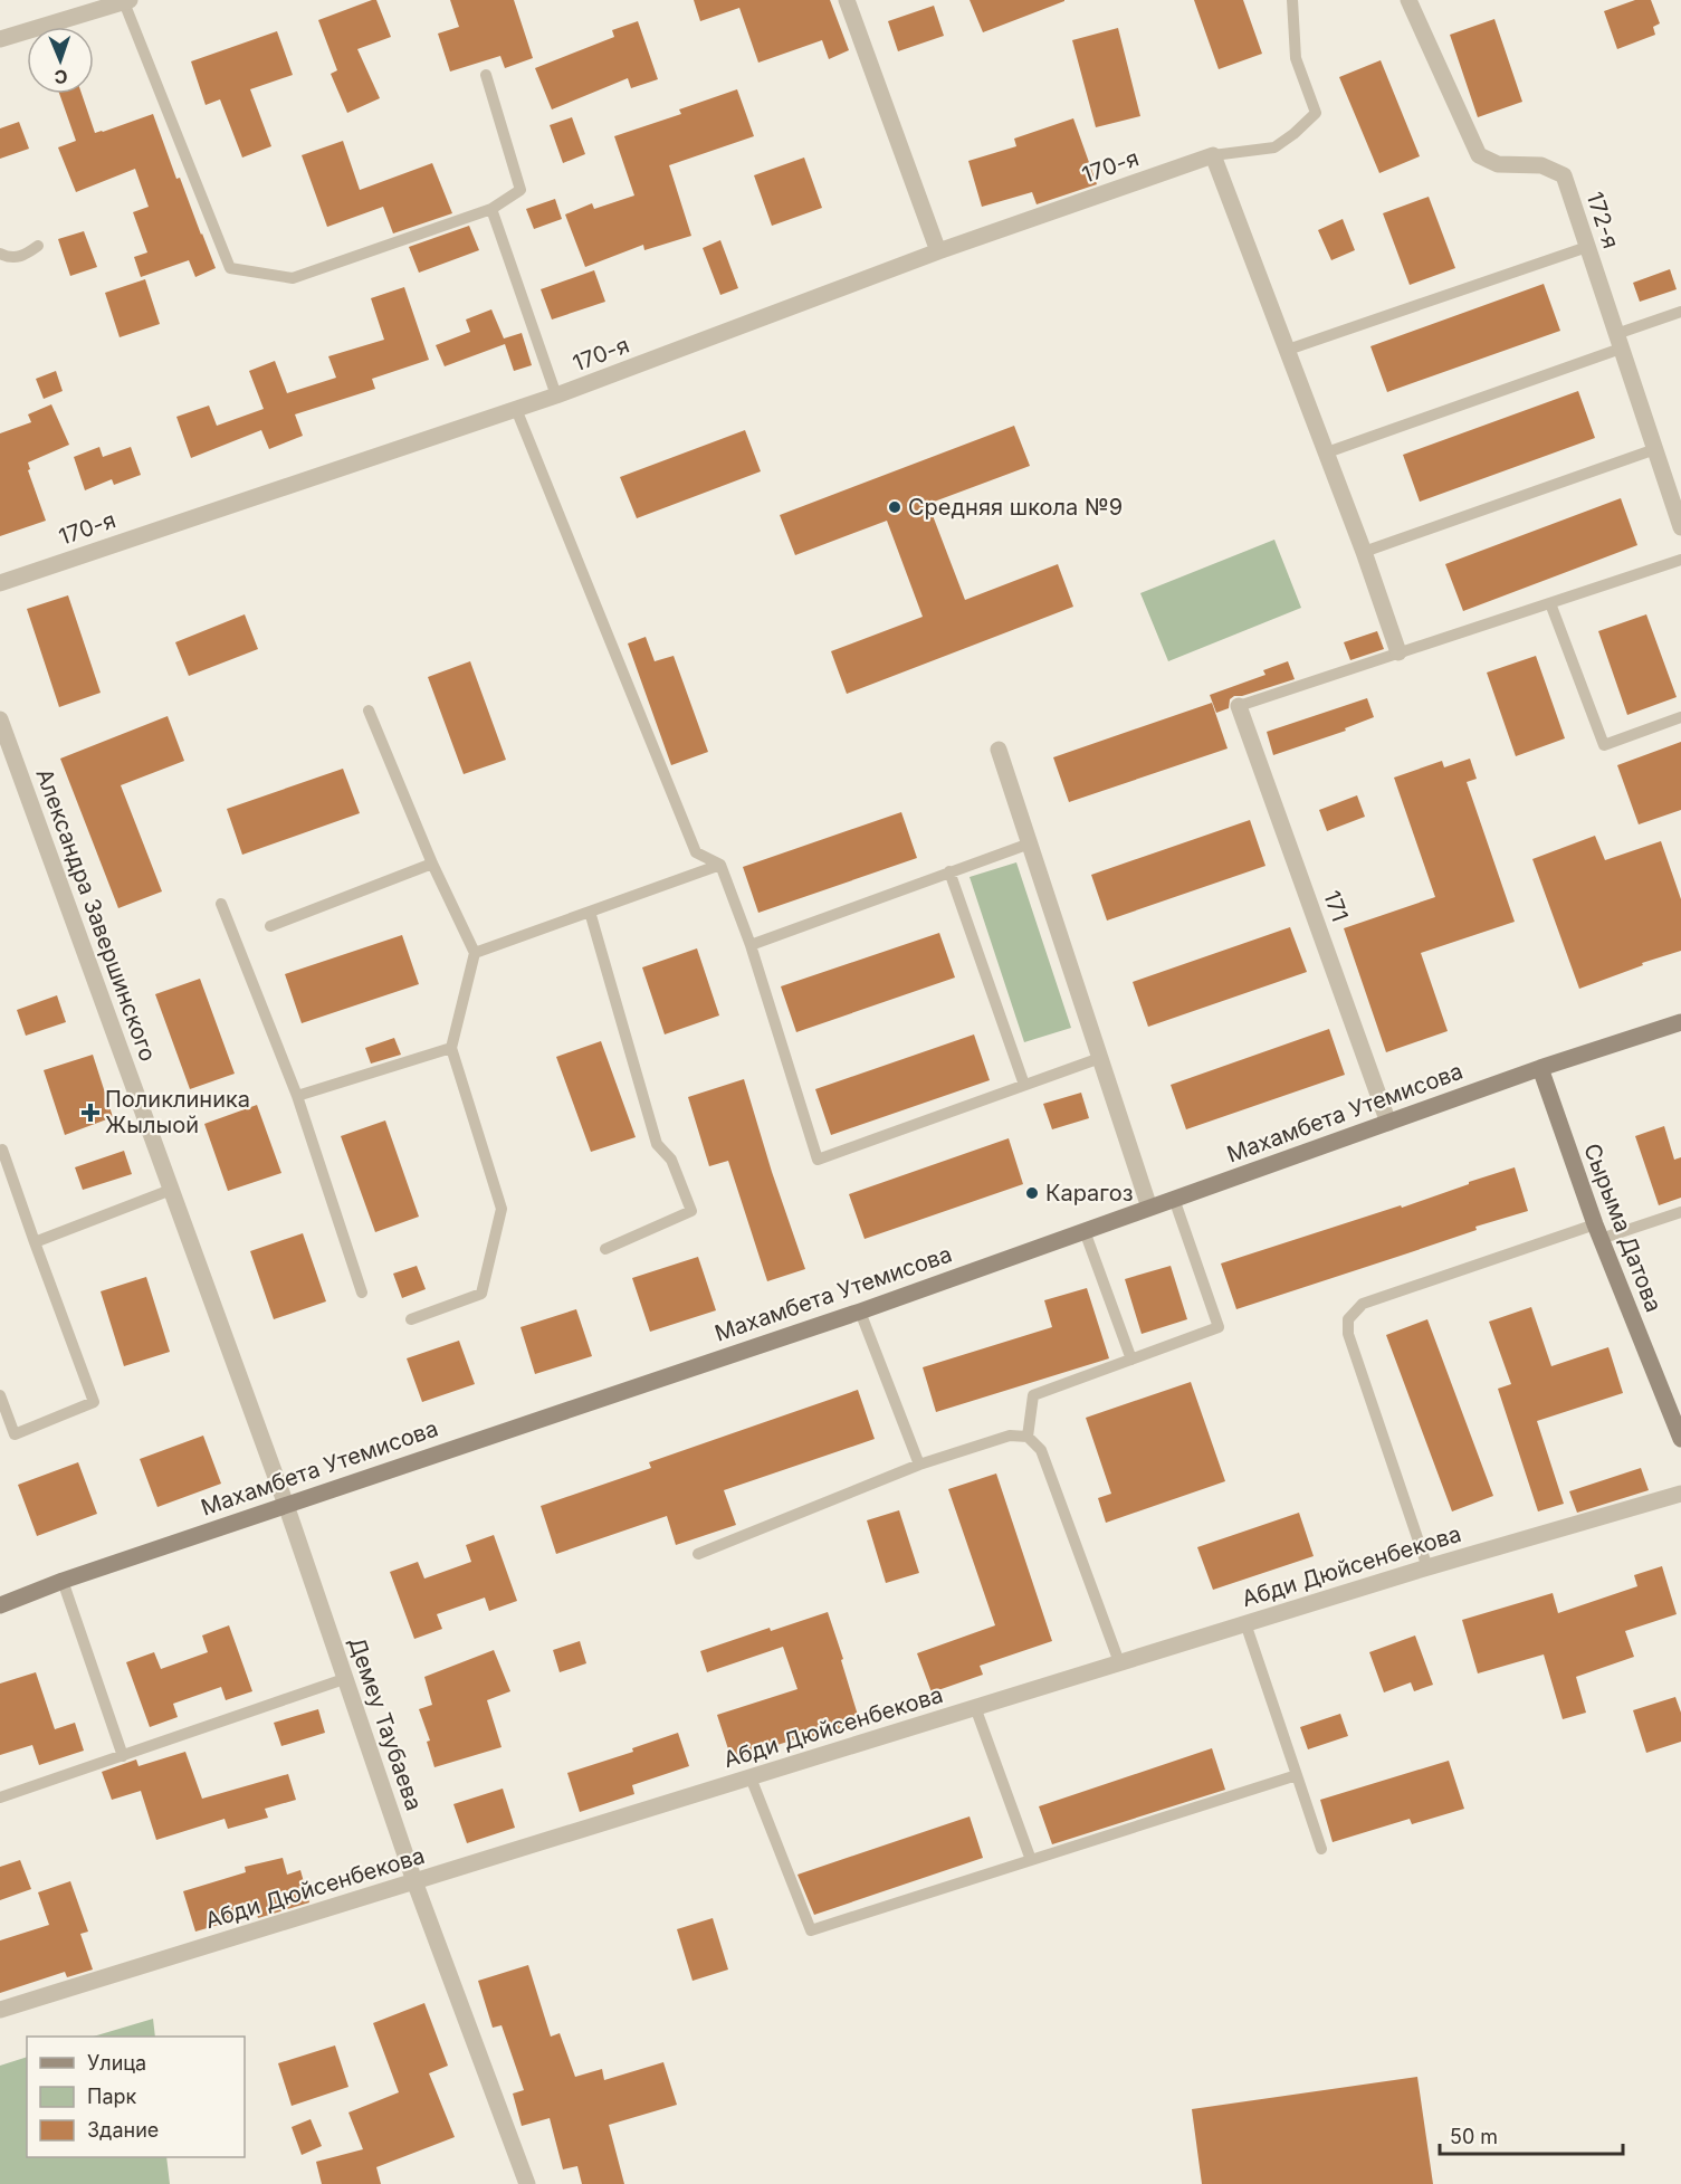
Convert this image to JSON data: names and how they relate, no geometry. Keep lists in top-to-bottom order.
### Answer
{
  "streets": {
    "street": [
      "170-я",
      "172-я",
      "171",
      "Александра Завершинского",
      "Махамбета Утемисова",
      "Сырыма Датова",
      "Абди Дюйсенбекова",
      "Демеу Таубаева"
    ]
  },
  "crossings": [
    ["171", "Махамбета Утемисова"],
    ["Александра Завершинского", "Махамбета Утемисова"],
    ["Александра Завершинского", "Демеу Таубаева"],
    ["Махамбета Утемисова", "Сырыма Датова"],
    ["Махамбета Утемисова", "Демеу Таубаева"],
    ["Абди Дюйсенбекова", "Демеу Таубаева"]
  ],
  "places": {
    "other": ["Средняя школа №9", "Карагоз"],
    "health": ["Поликлиника Жылыой"]
  },
  "legend": ["Улица", "Парк", "Здание"],
  "scale_bar": "50 m",
  "north": "bottom"
}
